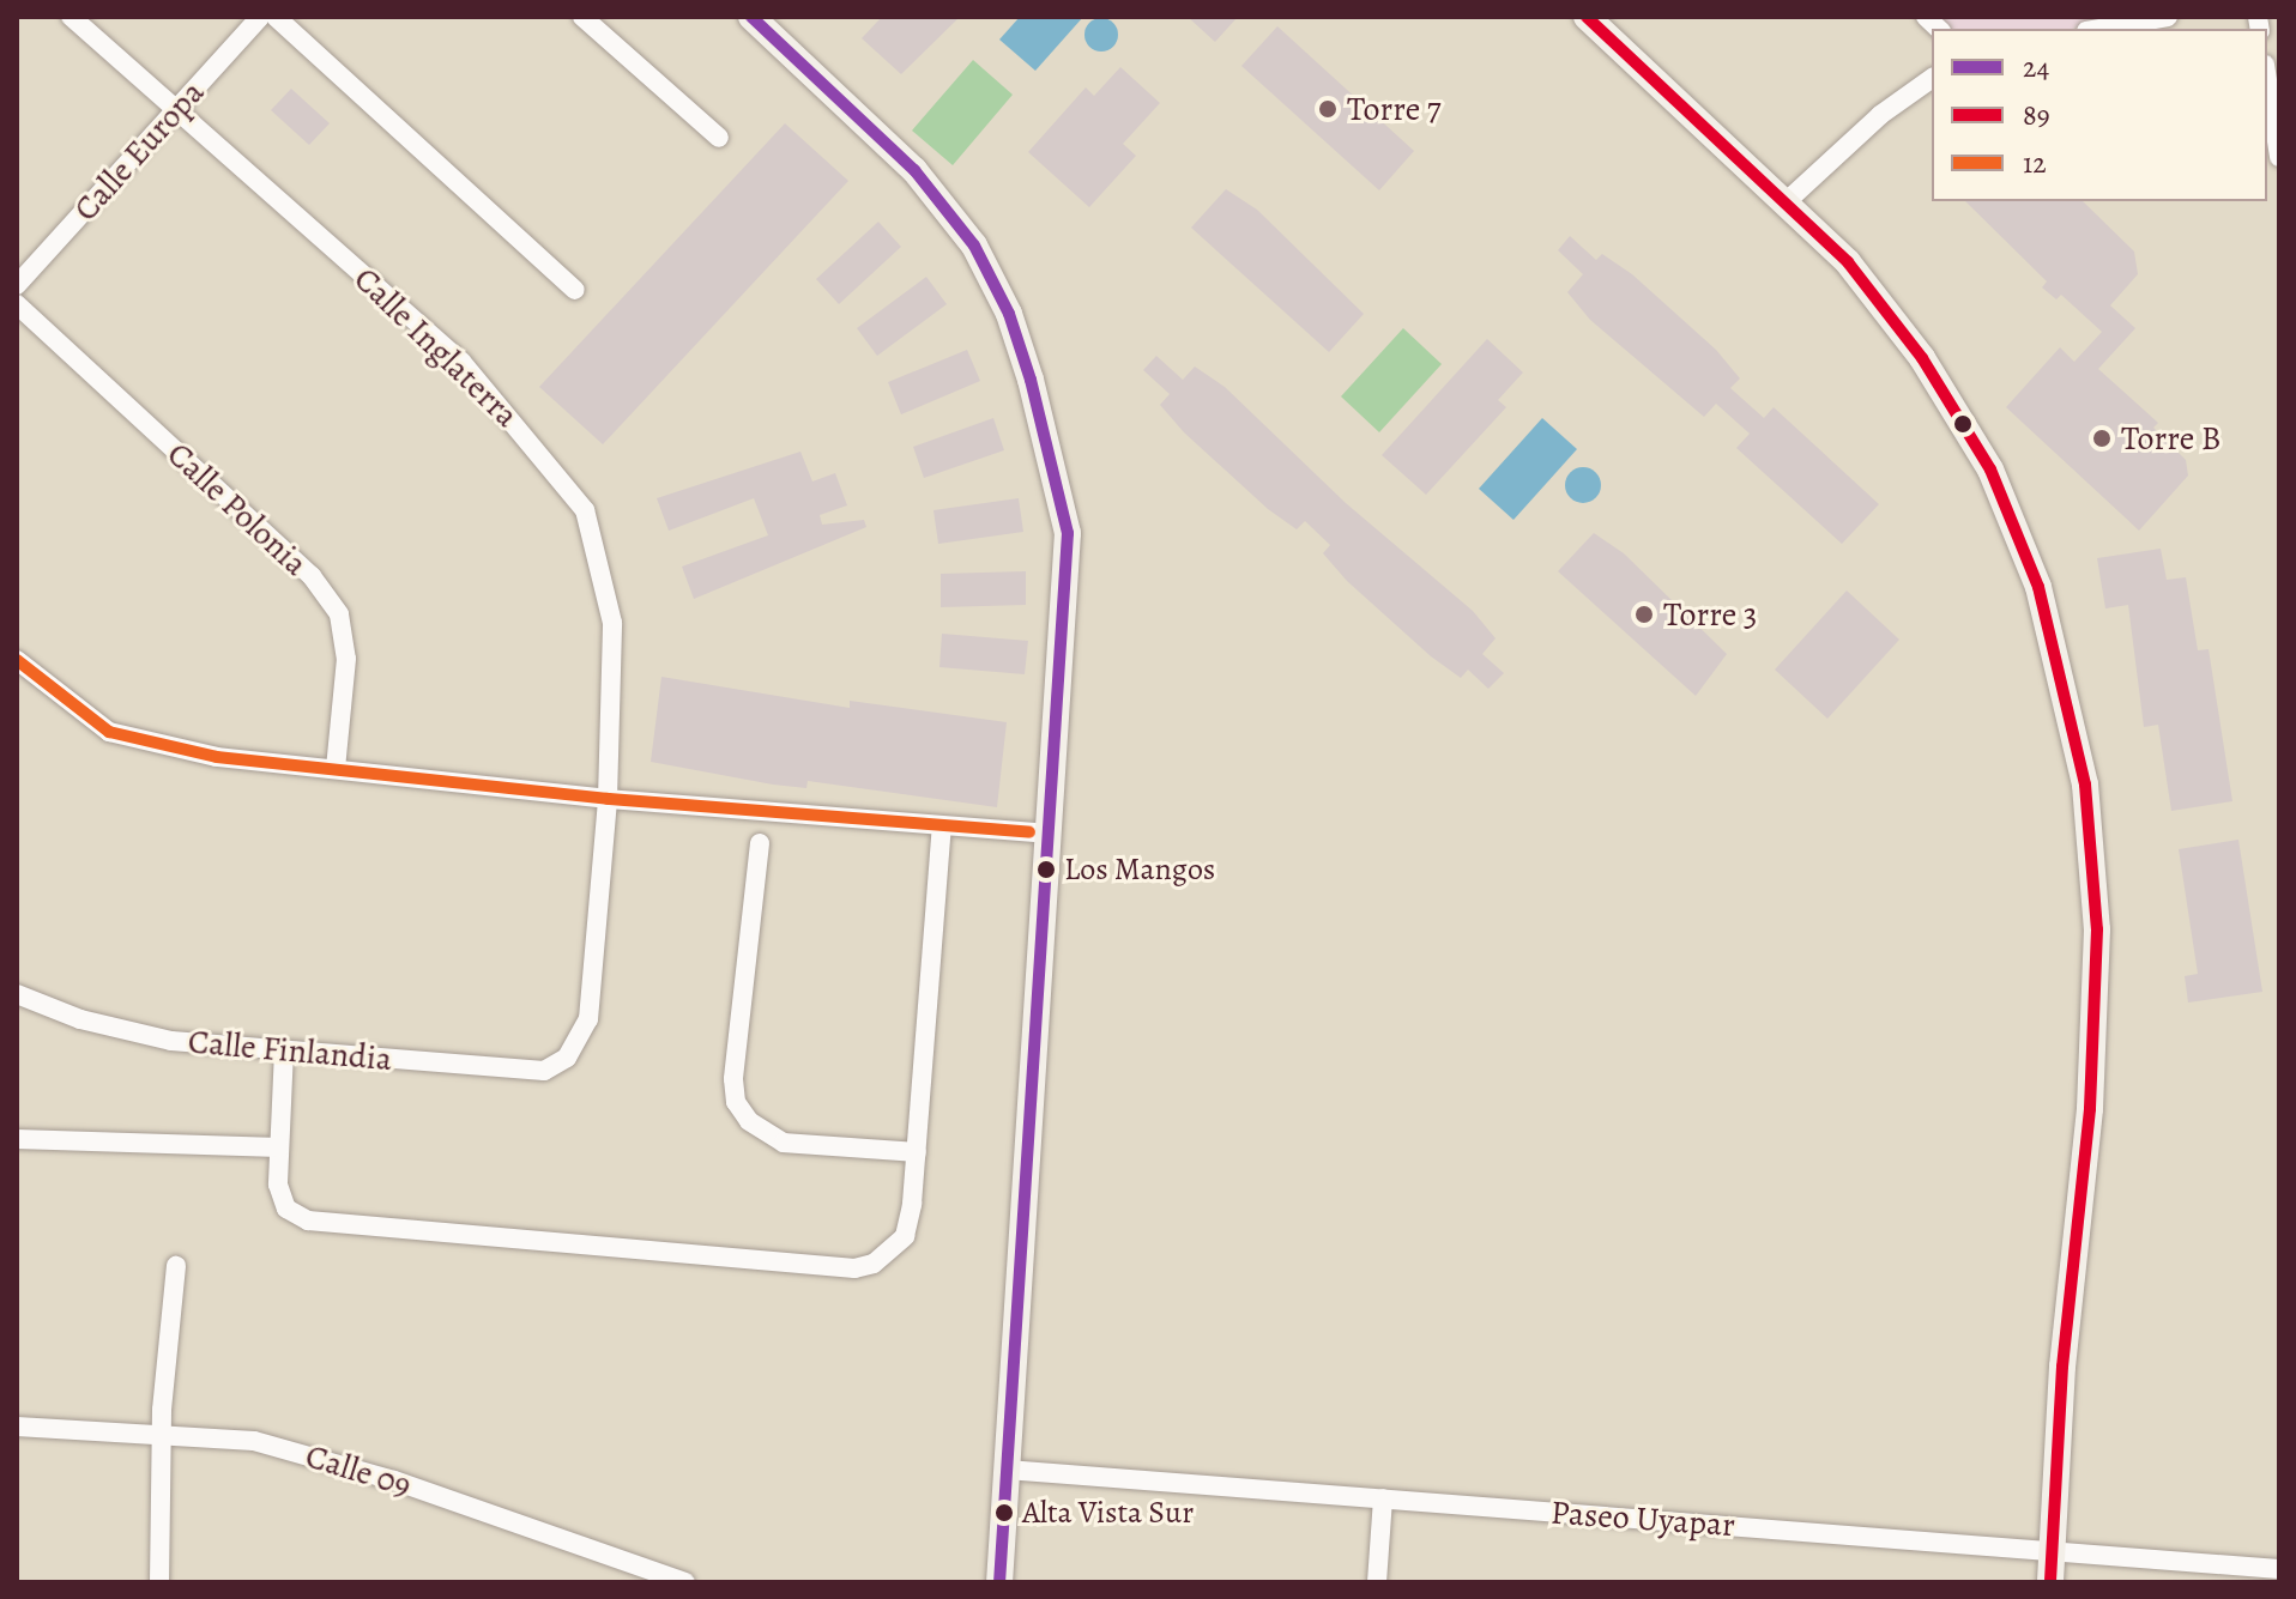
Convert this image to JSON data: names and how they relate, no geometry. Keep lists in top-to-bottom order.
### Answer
{
  "streets": {
    "street": [
      "Calle Europa",
      "Calle Inglaterra",
      "Calle Polonia",
      "Calle Finlandia",
      "Calle 09",
      "Paseo Uyapar"
    ]
  },
  "crossings": [
    ["Calle Europa", "Calle Inglaterra"],
    ["Calle Inglaterra", "Calle Finlandia"]
  ],
  "places": [
    "Torre 7",
    "Torre B",
    "Torre 3",
    "Los Mangos",
    "Alta Vista Sur"
  ],
  "lines": ["transit line 24", "transit line 89", "transit line 12"],
  "legend": ["24", "89", "12"]
}
